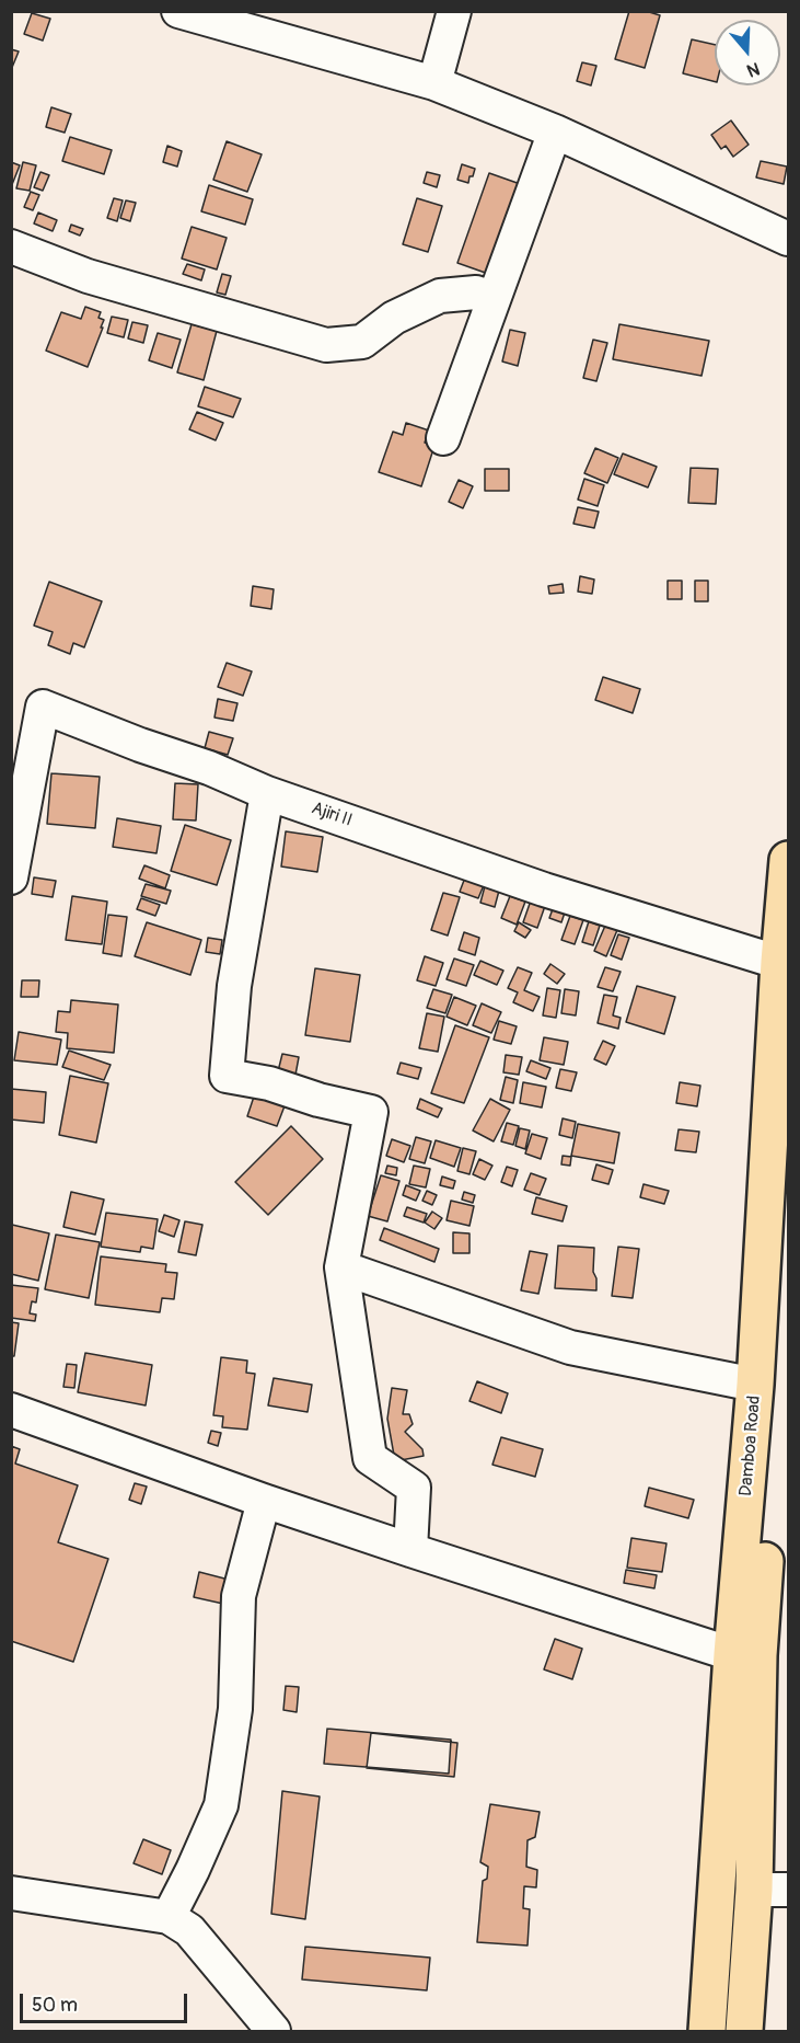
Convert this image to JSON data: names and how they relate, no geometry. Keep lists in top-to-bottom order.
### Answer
{
  "streets": {
    "main road": ["Damboa Road"],
    "street": ["Ajiri II"]
  },
  "crossings": [
    ["Ajiri II", "Damboa Road"]
  ],
  "scale_bar": "50 m",
  "north": "bottom"
}
